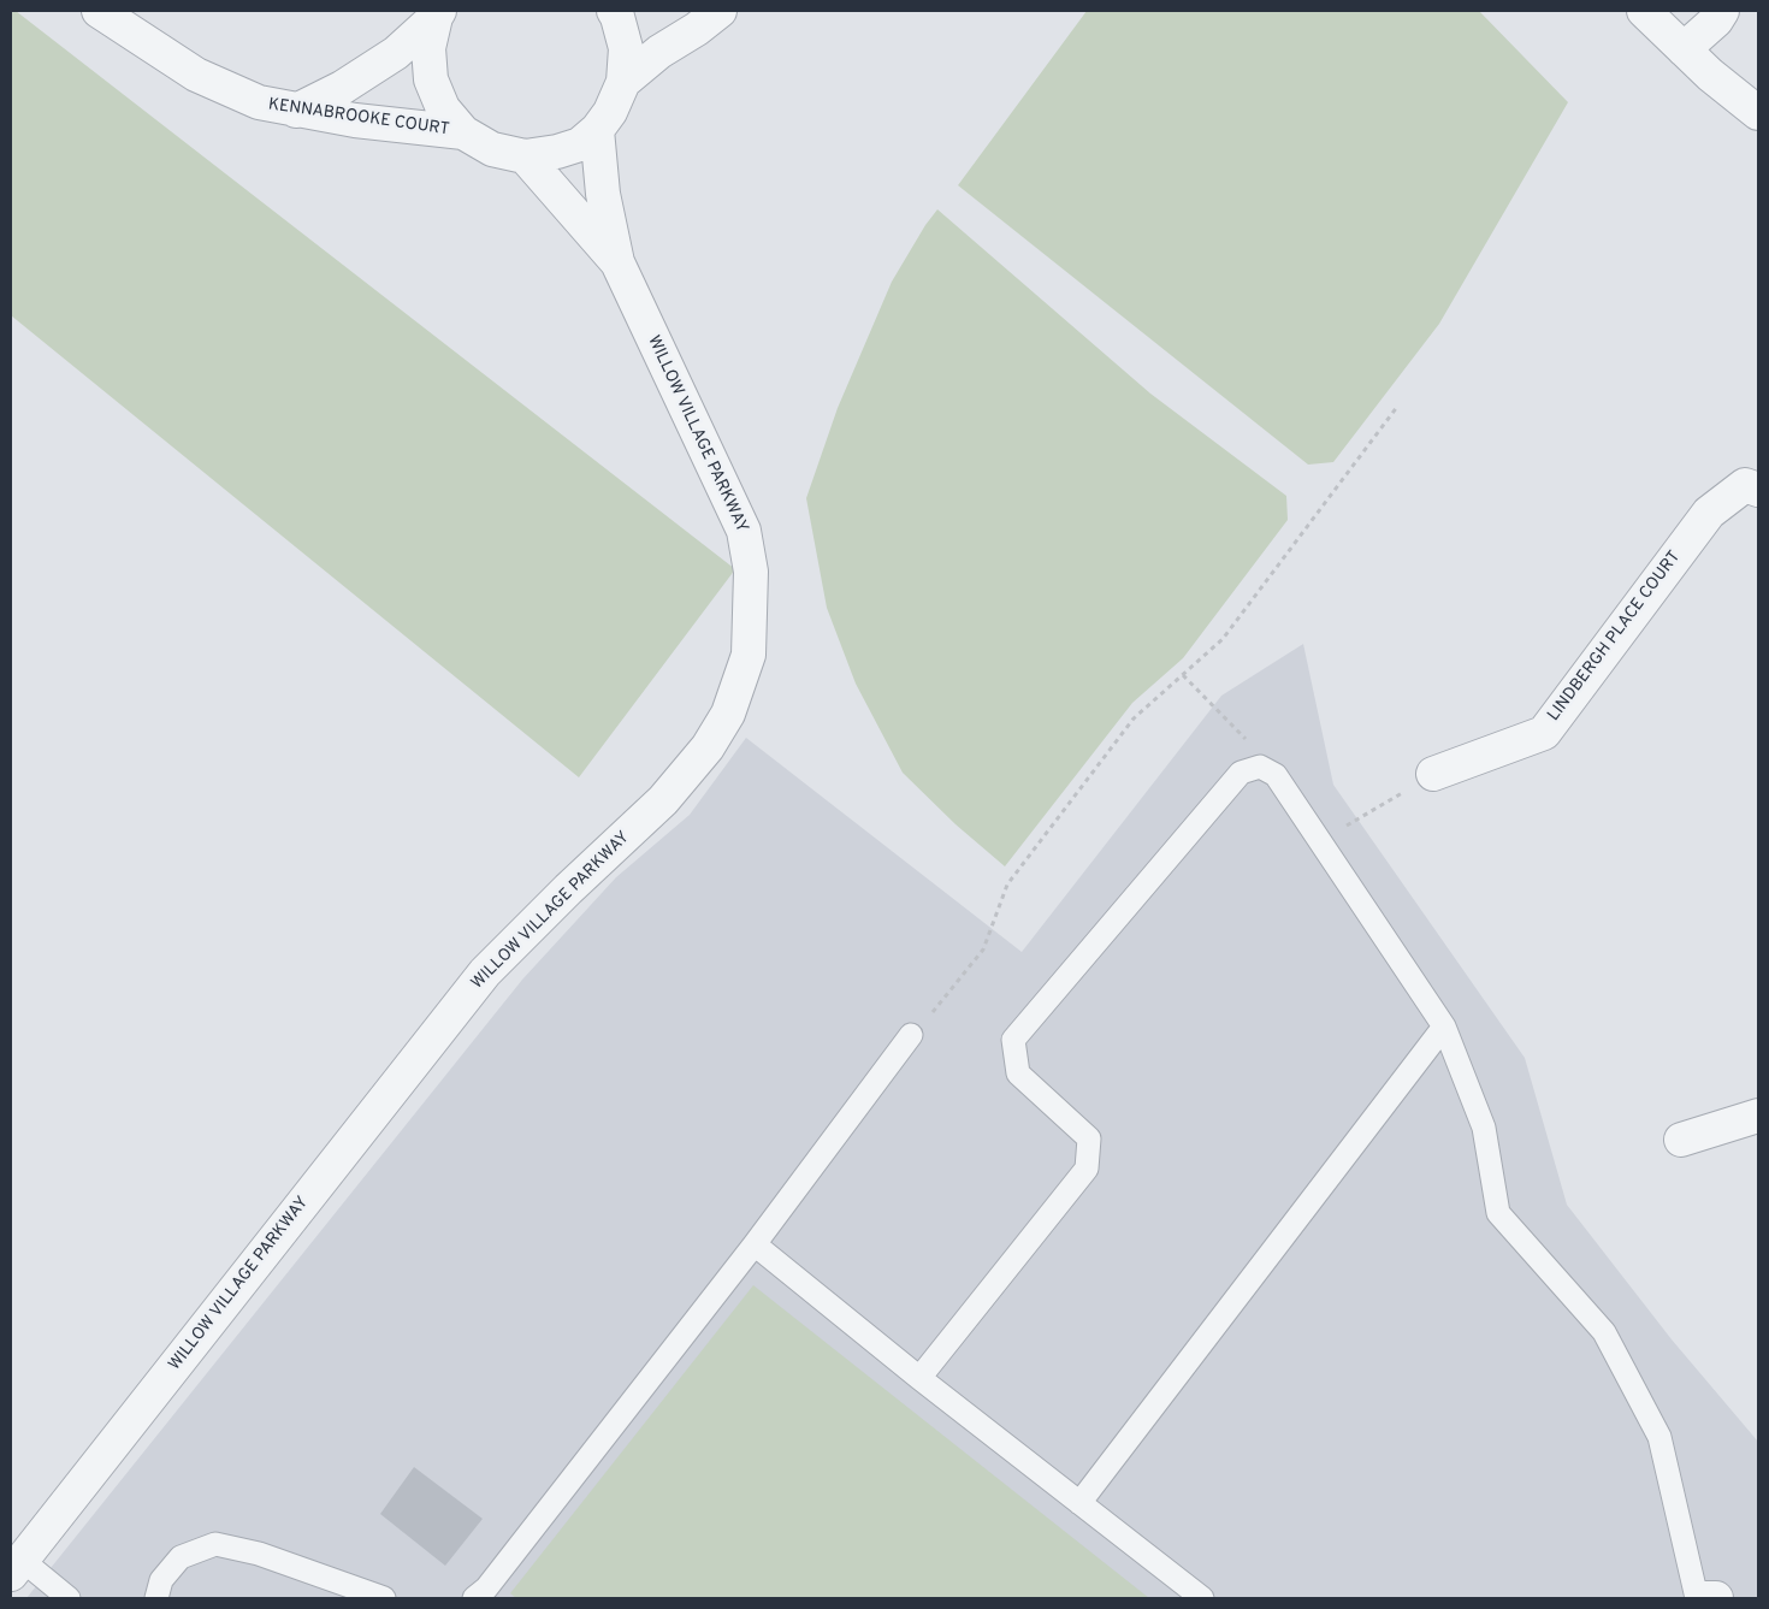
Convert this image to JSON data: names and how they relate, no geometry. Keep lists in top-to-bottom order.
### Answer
{
  "streets": {
    "street": ["KENNABROOKE COURT", "WILLOW VILLAGE PARKWAY", "LINDBERGH PLACE COURT"]
  }
}
